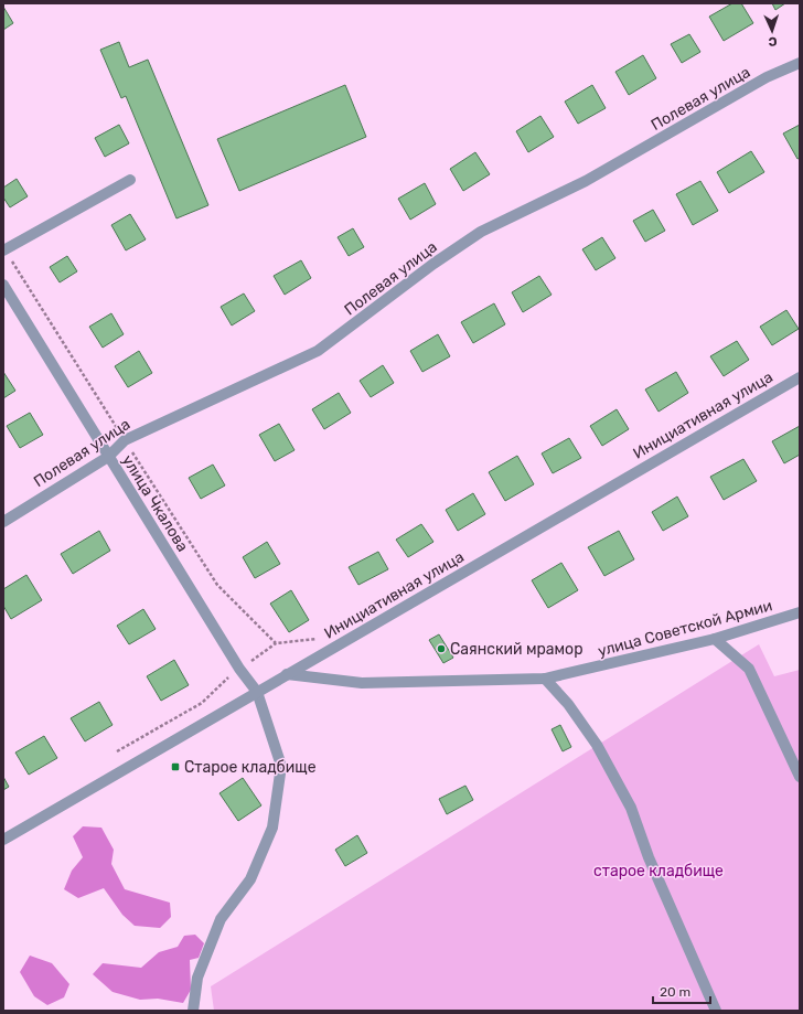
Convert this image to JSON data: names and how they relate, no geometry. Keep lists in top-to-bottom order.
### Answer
{
  "streets": {
    "street": [
      "Полевая улица",
      "Инициативная улица",
      "улица Чкалова",
      "улица Советской Армии"
    ]
  },
  "crossings": [
    ["Полевая улица", "улица Чкалова"],
    ["Инициативная улица", "улица Чкалова"],
    ["Инициативная улица", "улица Советской Армии"]
  ],
  "parks": ["старое кладбище"],
  "places": {
    "other": ["Саянский мрамор"],
    "transit": ["Старое кладбище"]
  },
  "scale_bar": "20 m",
  "north": "bottom"
}
